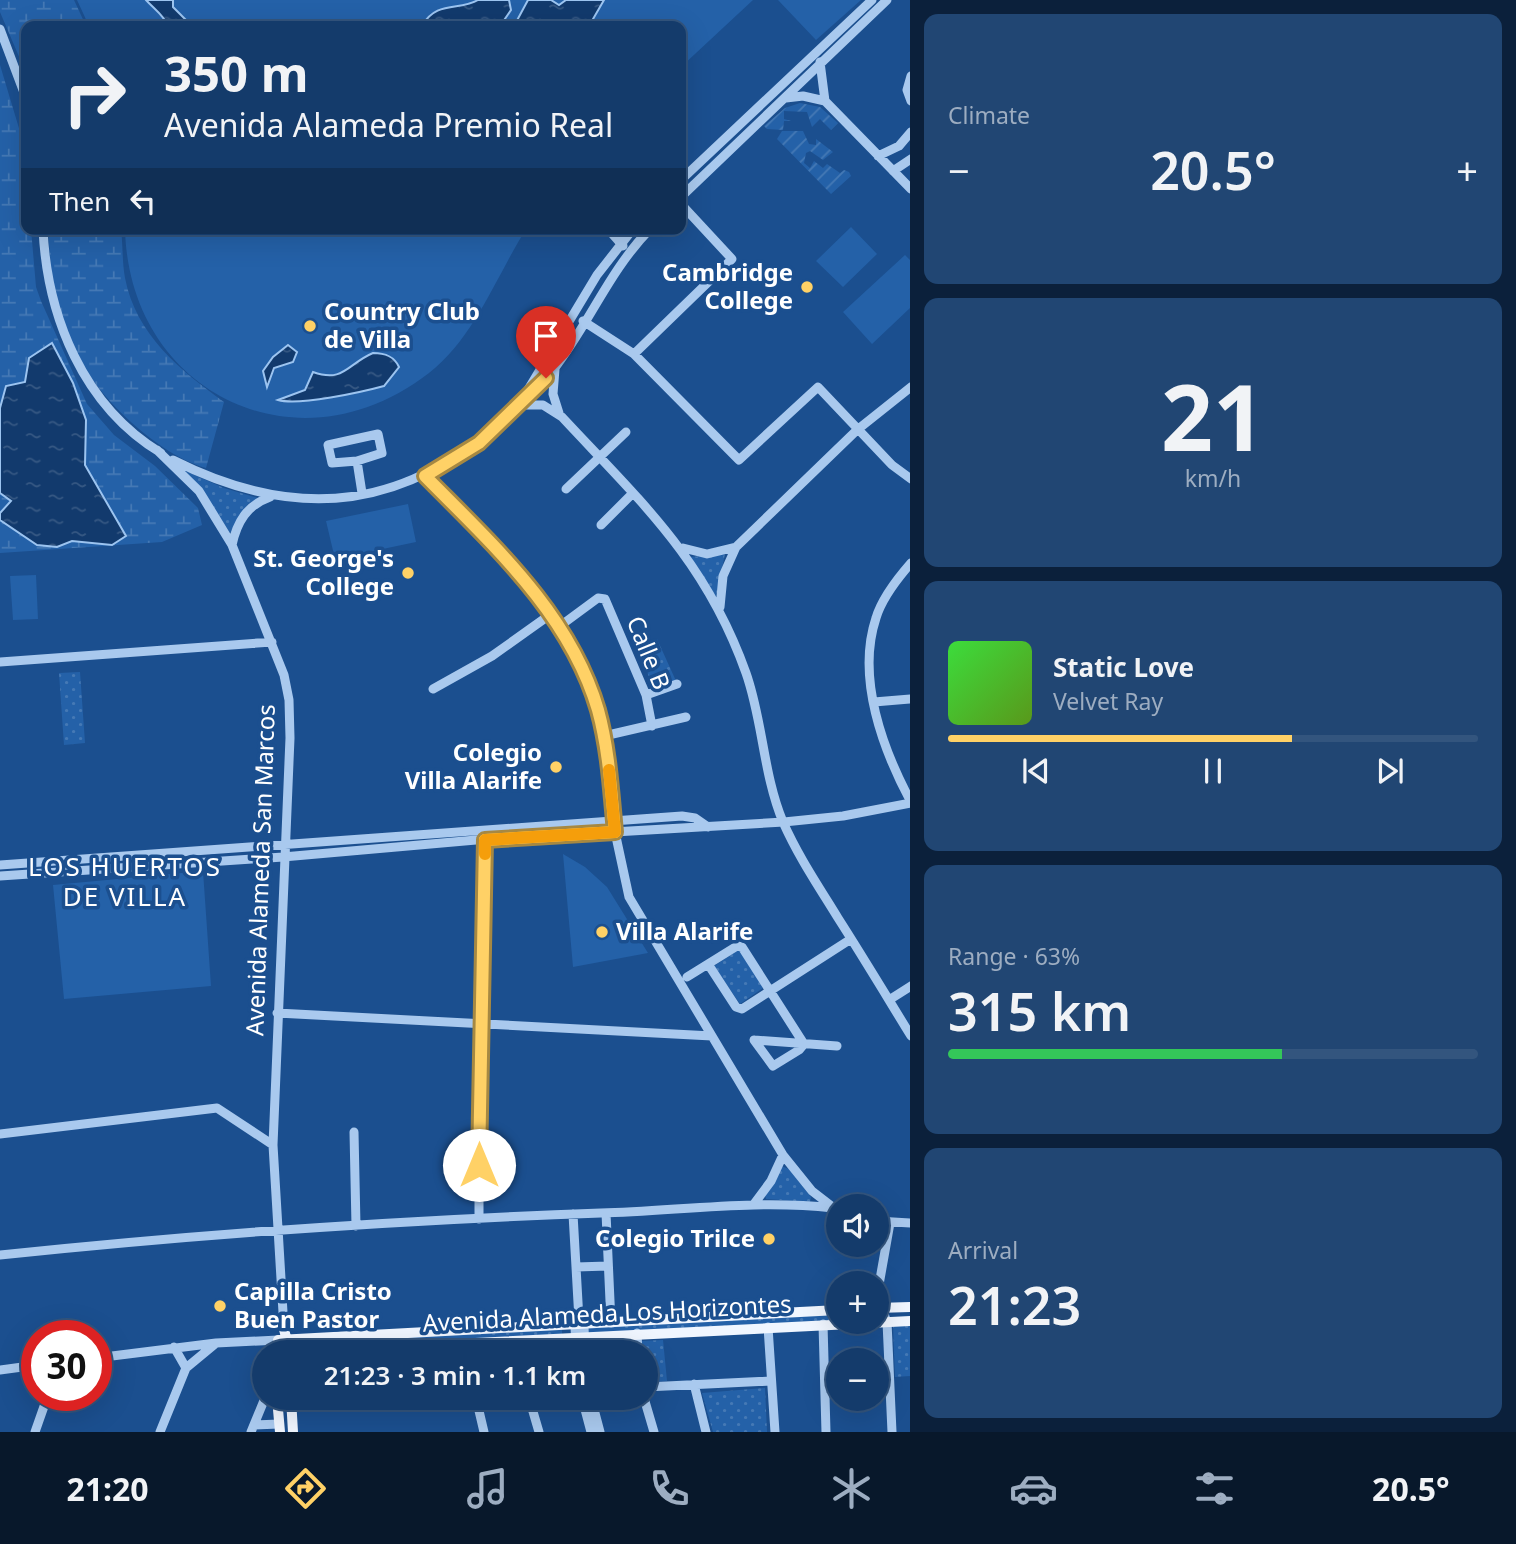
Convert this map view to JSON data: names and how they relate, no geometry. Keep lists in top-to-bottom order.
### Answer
{
  "streets": {
    "main road": ["Avenida Alameda Los Horizontes"],
    "street": ["Calle B", "Avenida Alameda San Marcos"]
  },
  "districts": ["LOS HUERTOS DE VILLA"],
  "places": [
    "Cambridge College",
    "Country Club de Villa",
    "St. George's College",
    "Colegio Villa Alarife",
    "Villa Alarife",
    "Colegio Trilce",
    "Capilla Cristo Buen Pastor"
  ],
  "page": {
    "tile": [
      "Climate",
      ["21", "km/h"],
      ["Range · 63%", "315 km"],
      ["Arrival", "21:23"]
    ],
    "turn": ["350 m", "Avenida Alameda Premio Real"],
    "heat": ["−", "20.5°", "+"],
    "then": "Then",
    "song": ["Static Love", "Velvet Ray"],
    "map_buttons": ["+", "−"],
    "limit": "30",
    "trip": "21:23 · 3 min · 1.1 km",
    "tabs": ["21:20", "20.5°"]
  }
}
